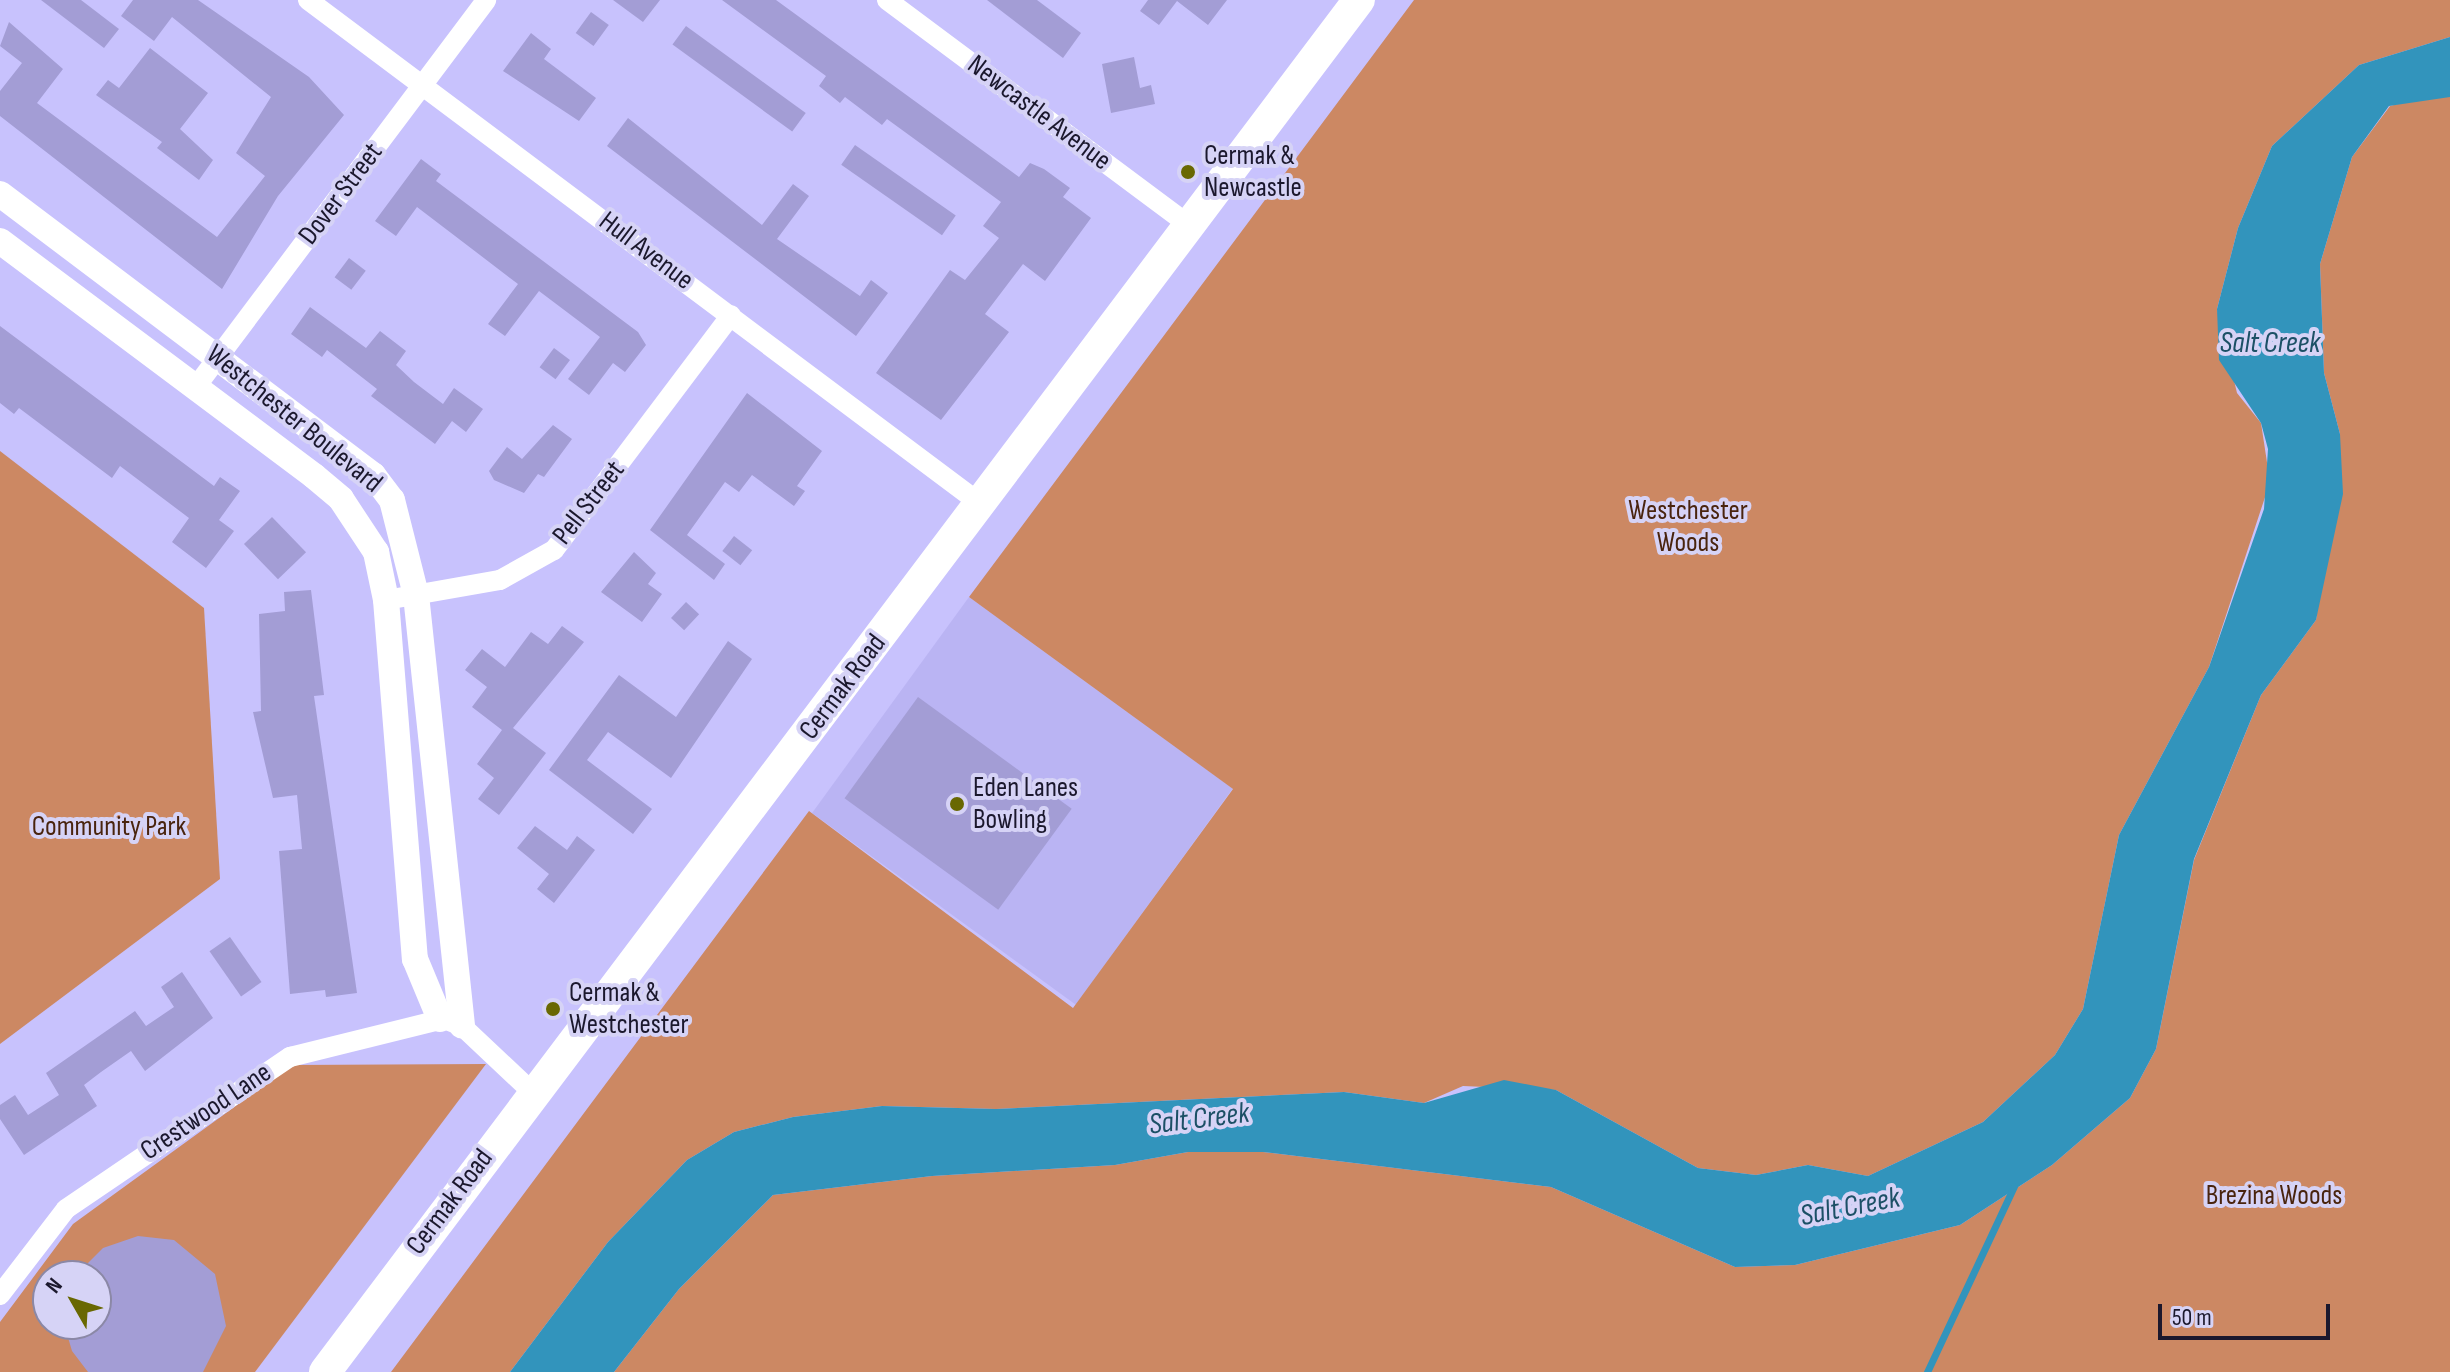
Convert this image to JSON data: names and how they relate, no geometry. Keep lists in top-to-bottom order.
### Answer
{
  "streets": {
    "main road": ["Cermak Road"],
    "street": [
      "Newcastle Avenue",
      "Dover Street",
      "Hull Avenue",
      "Westchester Boulevard",
      "Pell Street",
      "Crestwood Lane"
    ]
  },
  "crossings": [
    ["Newcastle Avenue", "Cermak Road"],
    ["Dover Street", "Hull Avenue"],
    ["Dover Street", "Westchester Boulevard"],
    ["Hull Avenue", "Pell Street"],
    ["Hull Avenue", "Cermak Road"],
    ["Westchester Boulevard", "Pell Street"],
    ["Westchester Boulevard", "Crestwood Lane"]
  ],
  "water": ["Salt Creek"],
  "parks": ["Westchester Woods", "Community Park", "Brezina Woods"],
  "places": ["Cermak & Newcastle", "Eden Lanes Bowling", "Cermak & Westchester"],
  "scale_bar": "50 m",
  "north": "top left"
}
